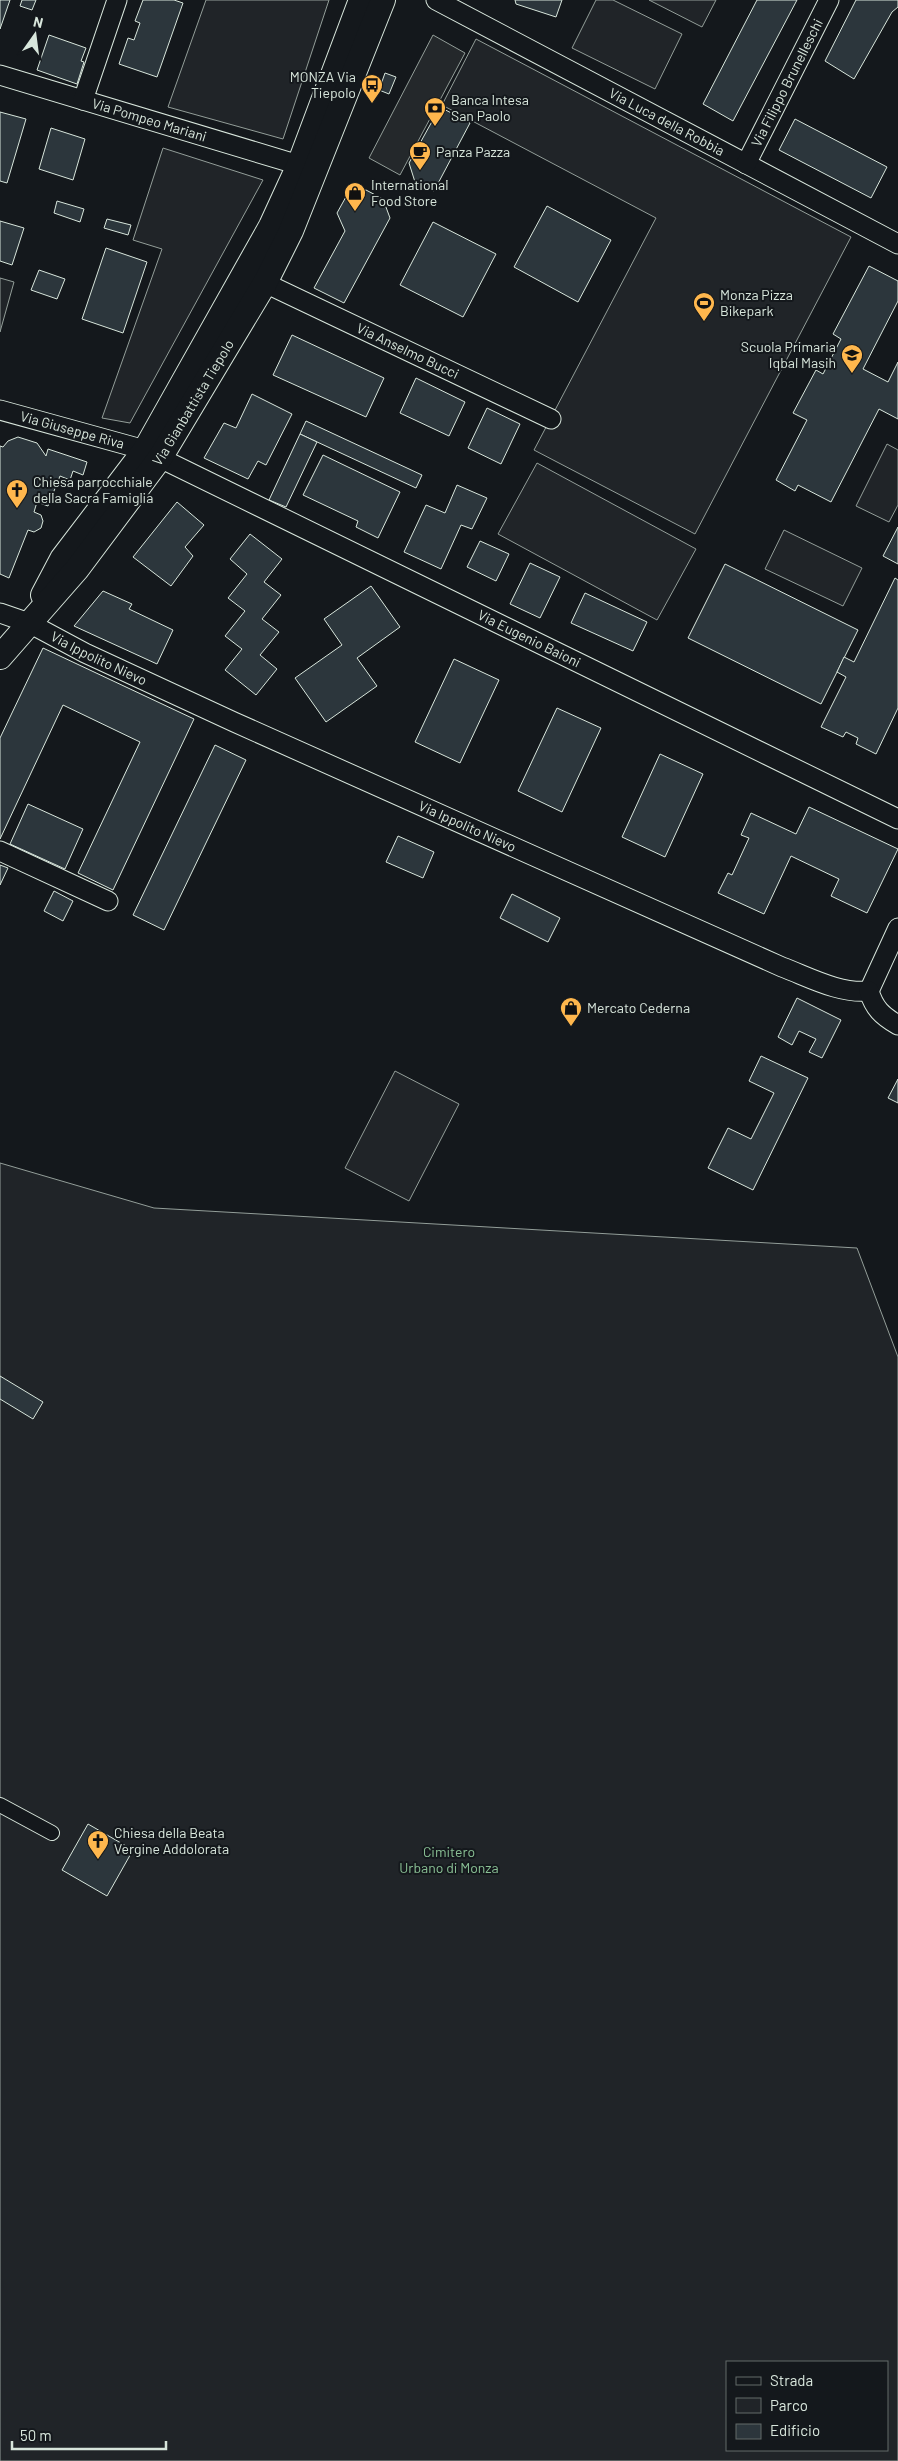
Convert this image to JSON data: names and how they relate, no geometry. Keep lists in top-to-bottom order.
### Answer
{
  "streets": {
    "street": [
      "Via Filippo Brunelleschi",
      "Via Pompeo Mariani",
      "Via Luca della Robbia",
      "Via Anselmo Bucci",
      "Via Gianbattista Tiepolo",
      "Via Giuseppe Riva",
      "Via Eugenio Baioni",
      "Via Ippolito Nievo"
    ]
  },
  "crossings": [
    ["Via Filippo Brunelleschi", "Via Luca della Robbia"],
    ["Via Pompeo Mariani", "Via Gianbattista Tiepolo"],
    ["Via Anselmo Bucci", "Via Gianbattista Tiepolo"],
    ["Via Gianbattista Tiepolo", "Via Giuseppe Riva"],
    ["Via Gianbattista Tiepolo", "Via Eugenio Baioni"],
    ["Via Gianbattista Tiepolo", "Via Ippolito Nievo"],
    ["Via Giuseppe Riva", "Via Eugenio Baioni"]
  ],
  "parks": ["Cimitero Urbano di Monza"],
  "places": {
    "bus stop": ["MONZA Via Tiepolo"],
    "bank": ["Banca Intesa San Paolo"],
    "cafe": ["Panza Pazza"],
    "shop": ["International Food Store", "Mercato Cederna"],
    "sports": ["Monza Pizza Bikepark"],
    "school or university": ["Scuola Primaria Iqbal Masih"],
    "church": ["Chiesa parrocchiale della Sacra Famiglia", "Chiesa della Beata Vergine Addolorata"]
  },
  "legend": ["Strada", "Parco", "Edificio"],
  "scale_bar": "50 m",
  "north": "top"
}
